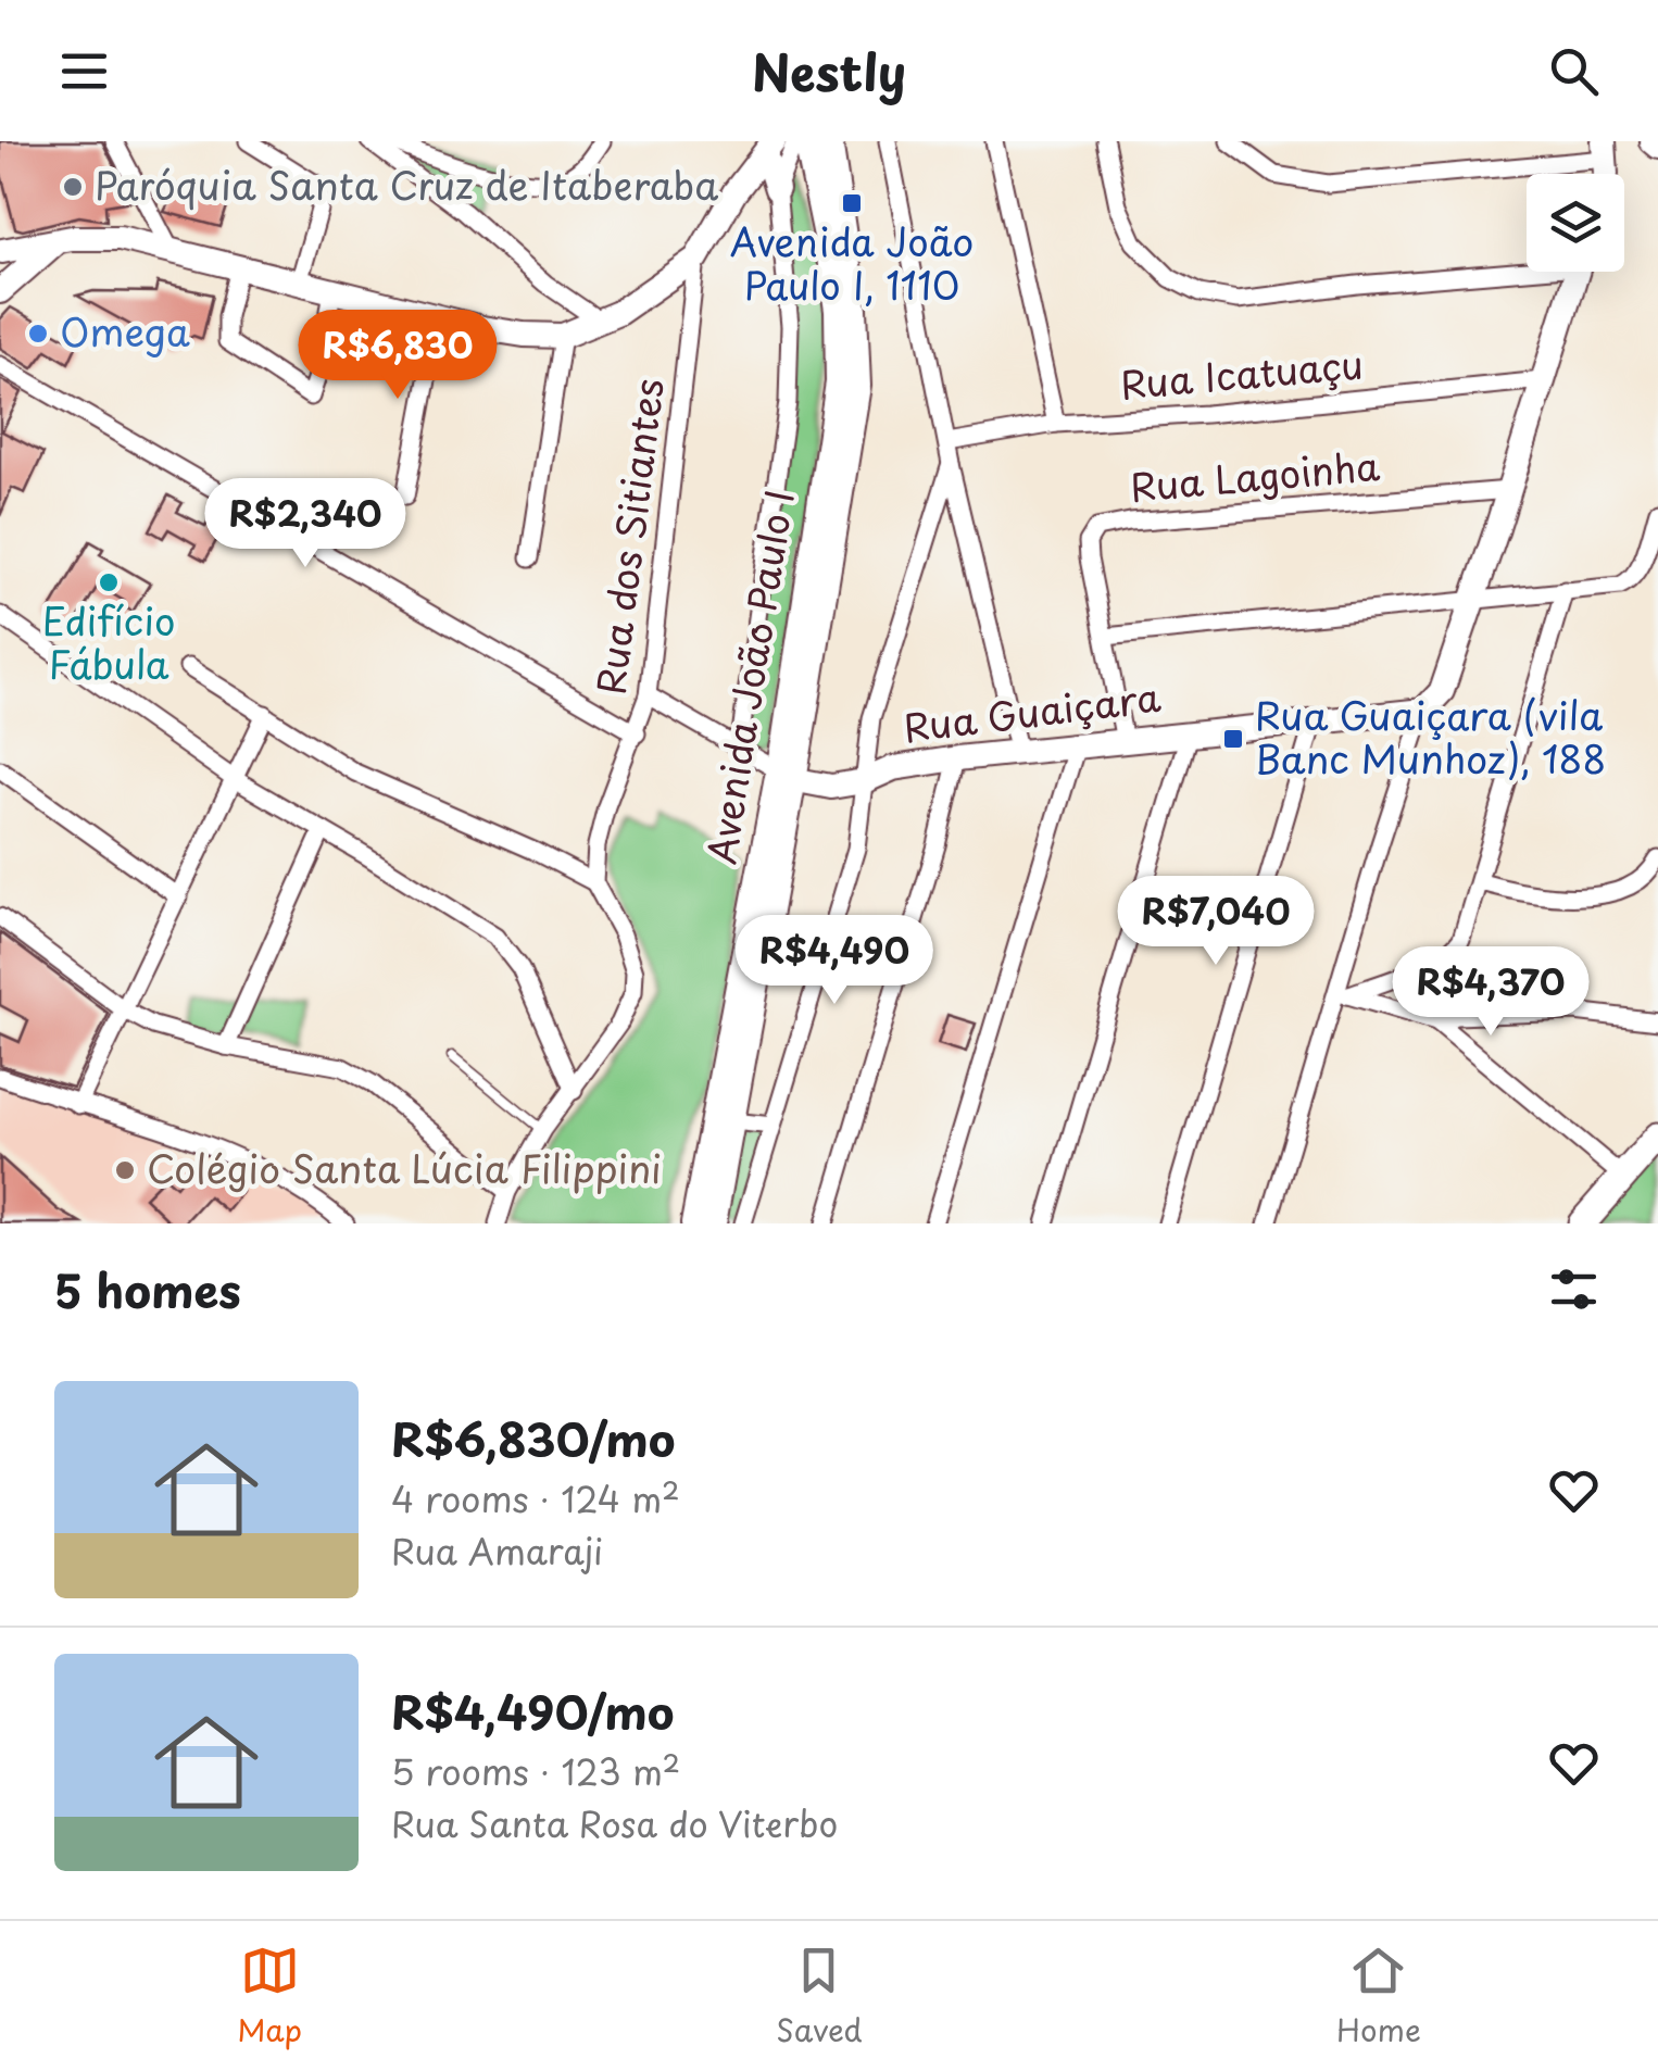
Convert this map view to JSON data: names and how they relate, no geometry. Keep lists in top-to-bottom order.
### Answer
{
  "streets": {
    "main road": ["Avenida João Paulo I", "Rua Guaiçara"],
    "street": ["Rua Icatuaçu", "Rua Lagoinha", "Rua dos Sitiantes"]
  },
  "crossings": [
    ["Rua Lagoinha", "Rua Guaiçara"],
    ["Rua dos Sitiantes", "Rua Guaiçara"],
    ["Avenida João Paulo I", "Rua Guaiçara"]
  ],
  "places": {
    "other": [
      "Paróquia Santa Cruz de Itaberaba",
      "Omega",
      "Edifício Fábula",
      "Colégio Santa Lúcia Filippini"
    ],
    "transit": ["Avenida João Paulo I, 1110", "Rua Guaiçara (vila Banc Munhoz), 188"]
  },
  "page": {
    "header": "Nestly",
    "price": [
      "R$6,830",
      "R$2,340",
      "R$7,040",
      "R$4,490",
      "R$4,370"
    ],
    "heading": "5 homes",
    "list": [
      {
        "name": "R$6,830/mo",
        "note": "4 rooms · 124 m² · Rua Amaraji"
      },
      {
        "name": "R$4,490/mo",
        "note": "5 rooms · 123 m² · Rua Santa Rosa do Viterbo"
      }
    ],
    "tabs": ["Map", "Saved", "Home"]
  }
}
